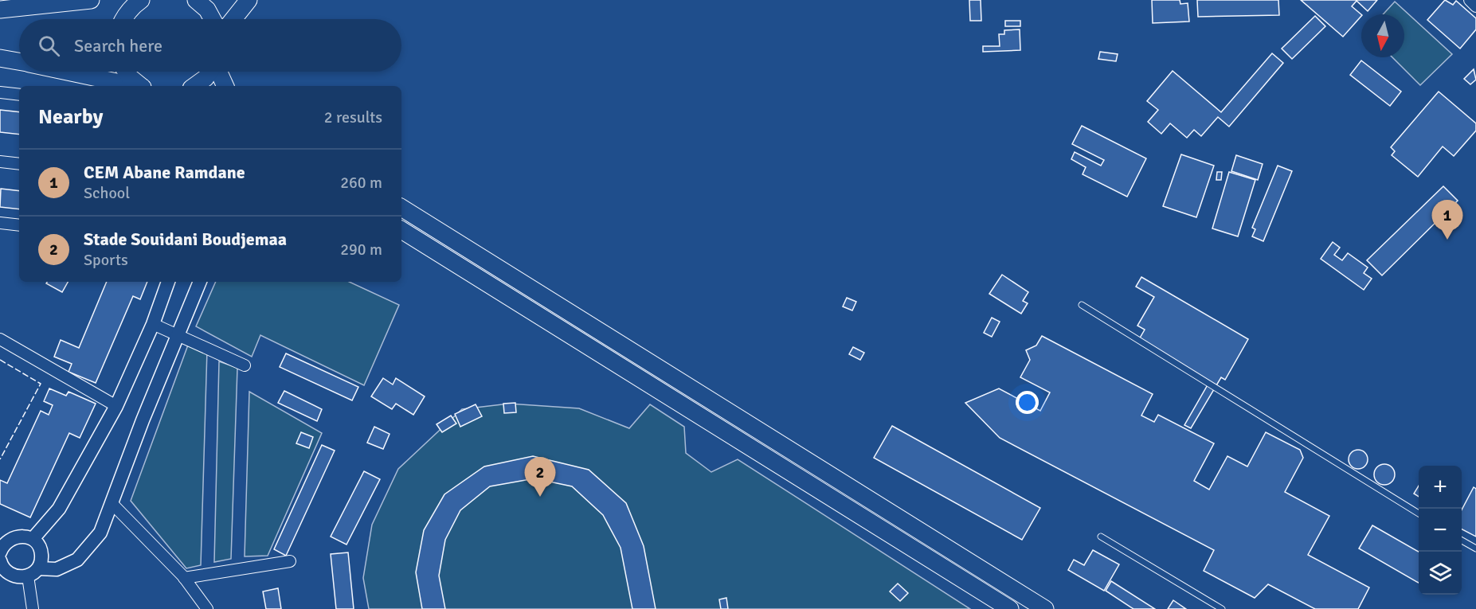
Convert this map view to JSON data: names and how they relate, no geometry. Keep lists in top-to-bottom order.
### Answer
{
  "north": "bottom",
  "page": {
    "search": "Search here",
    "heading": ["Nearby", "2 results"],
    "list": [
      {
        "mark": "1",
        "name": "CEM Abane Ramdane",
        "note": "School",
        "value": "260 m"
      },
      {
        "mark": "2",
        "name": "Stade Souidani Boudjemaa",
        "note": "Sports",
        "value": "290 m"
      }
    ],
    "pins": ["1", "2"],
    "map_buttons": ["+", "−"]
  }
}
